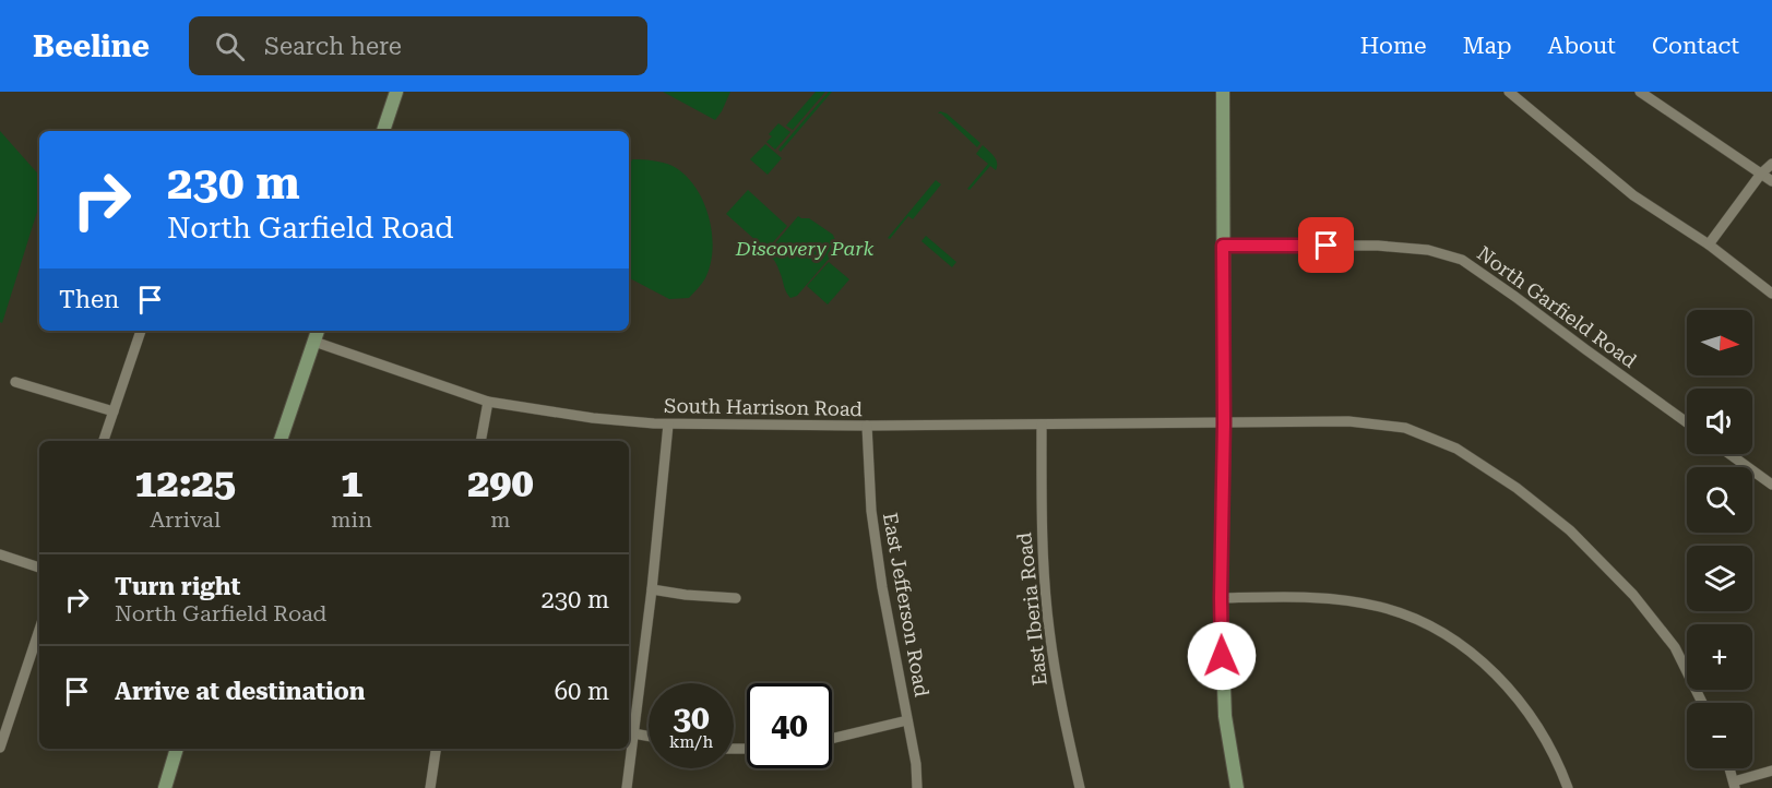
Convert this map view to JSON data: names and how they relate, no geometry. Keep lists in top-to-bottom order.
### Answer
{
  "streets": {
    "street": [
      "North Garfield Road",
      "South Harrison Road",
      "East Jefferson Road",
      "East Iberia Road"
    ]
  },
  "crossings": [
    ["South Harrison Road", "East Jefferson Road"],
    ["South Harrison Road", "East Iberia Road"]
  ],
  "parks": ["Discovery Park"],
  "north": "right",
  "page": {
    "header": "Beeline",
    "search": "Search here",
    "nav": [
      "Home",
      "Map",
      "About",
      "Contact"
    ],
    "turn": ["230 m", "North Garfield Road"],
    "then": "Then",
    "map_buttons": ["+", "−"],
    "eta": [
      "12:25",
      "Arrival",
      "1",
      "min",
      "290",
      "m"
    ],
    "list": [
      {
        "name": "Turn right",
        "note": "North Garfield Road",
        "value": "230 m"
      },
      {
        "name": "Arrive at destination",
        "value": "60 m"
      }
    ],
    "speed": "30 km/h",
    "limit": "40"
  }
}
